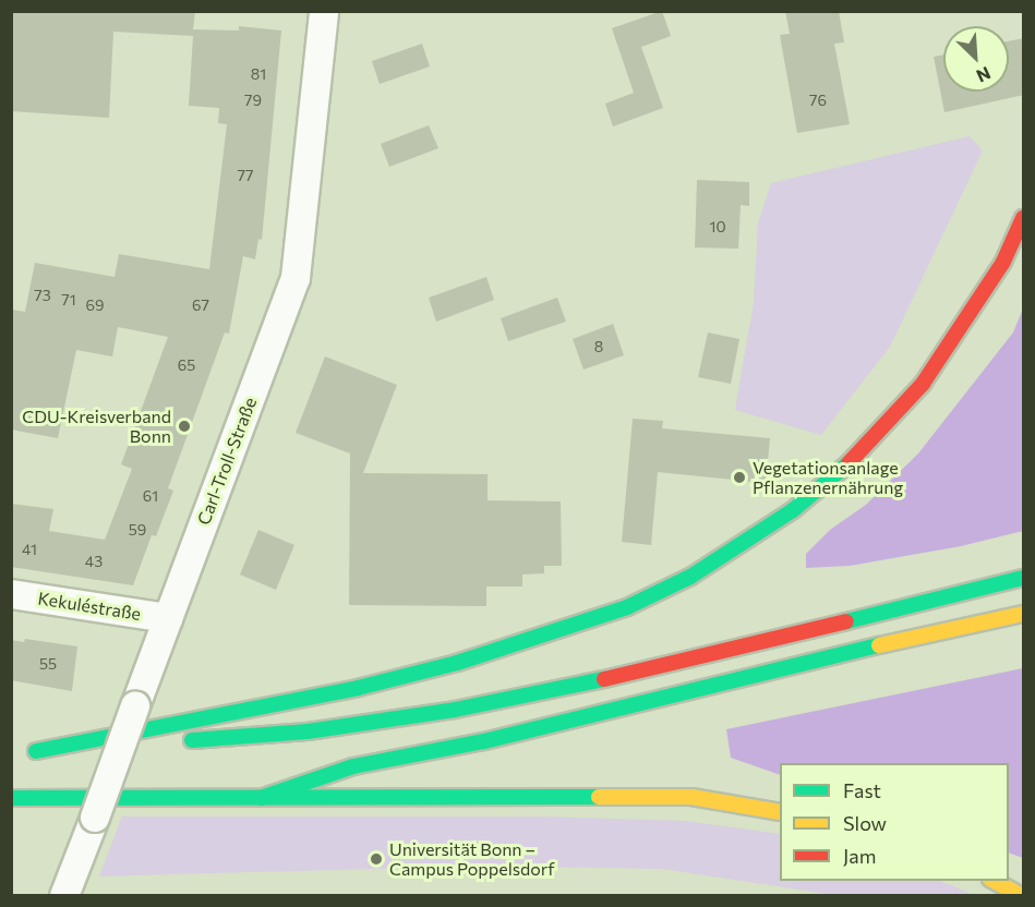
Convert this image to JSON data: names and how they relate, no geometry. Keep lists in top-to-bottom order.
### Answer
{
  "streets": {
    "street": ["Carl-Troll-Straße", "Kekuléstraße"]
  },
  "crossings": [
    ["Carl-Troll-Straße", "Kekuléstraße"]
  ],
  "places": ["CDU-Kreisverband Bonn", "Vegetationsanlage Pflanzenernährung", "Universität Bonn – Campus Poppelsdorf"],
  "house_numbers": [
    "81",
    "79",
    "76",
    "77",
    "10",
    "73",
    "71",
    "69",
    "67",
    "8",
    "65",
    "61",
    "59",
    "41",
    "43",
    "55"
  ],
  "legend": ["Fast", "Slow", "Jam"],
  "north": "bottom right"
}
